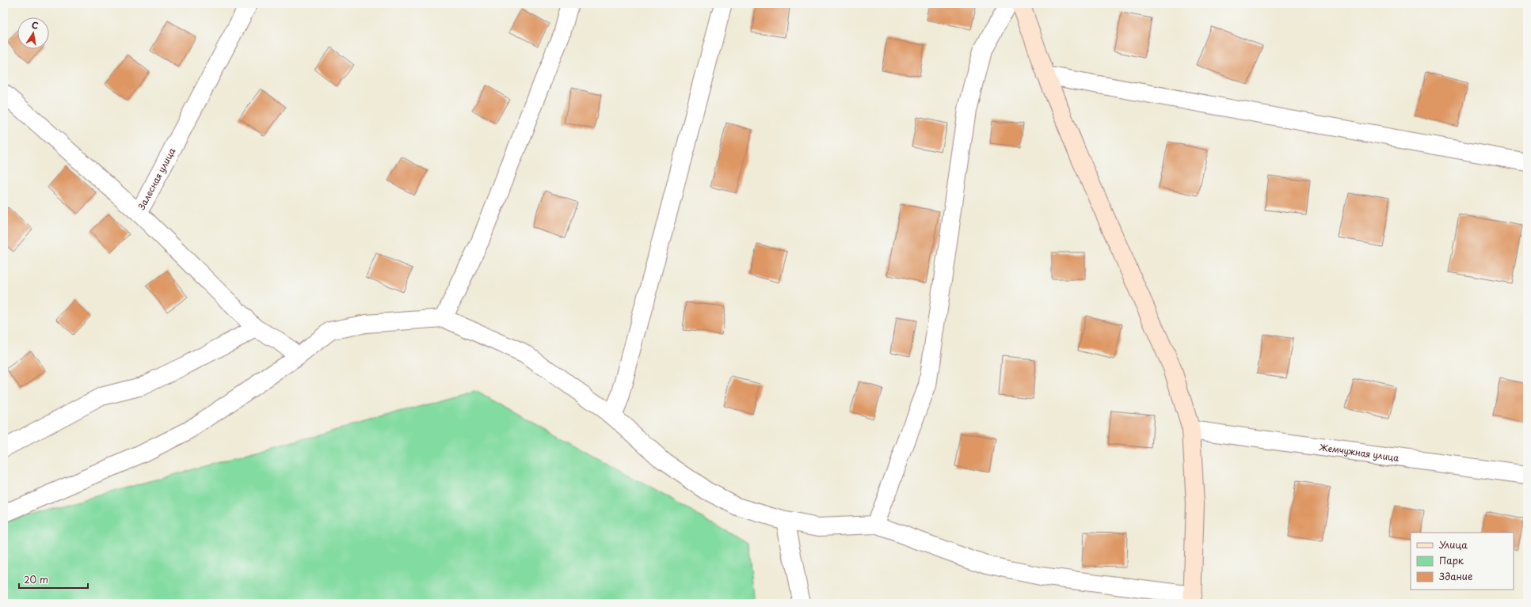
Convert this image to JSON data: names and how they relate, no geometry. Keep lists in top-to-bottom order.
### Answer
{
  "streets": {
    "street": ["Залесная улица", "Жемчужная улица"]
  },
  "legend": ["Улица", "Парк", "Здание"],
  "scale_bar": "20 m",
  "north": "top"
}
